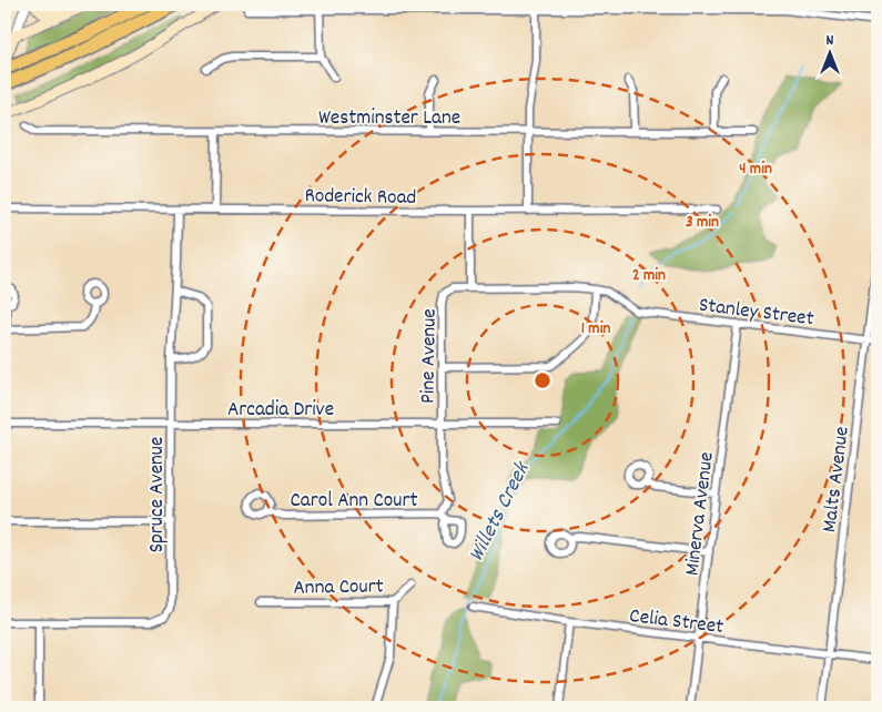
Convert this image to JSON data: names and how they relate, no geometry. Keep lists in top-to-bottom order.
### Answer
{
  "streets": {
    "street": [
      "Westminster Lane",
      "Roderick Road",
      "Stanley Street",
      "Pine Avenue",
      "Arcadia Drive",
      "Malts Avenue",
      "Spruce Avenue",
      "Carol Ann Court",
      "Minerva Avenue",
      "Anna Court",
      "Celia Street"
    ]
  },
  "crossings": [
    ["Roderick Road", "Spruce Avenue"],
    ["Stanley Street", "Pine Avenue"],
    ["Stanley Street", "Malts Avenue"],
    ["Stanley Street", "Minerva Avenue"],
    ["Pine Avenue", "Arcadia Drive"],
    ["Pine Avenue", "Carol Ann Court"],
    ["Arcadia Drive", "Spruce Avenue"],
    ["Malts Avenue", "Celia Street"],
    ["Minerva Avenue", "Celia Street"]
  ],
  "water": ["Willets Creek"],
  "north": "top",
  "rings": [
    "4 min",
    "3 min",
    "2 min",
    "1 min"
  ]
}
